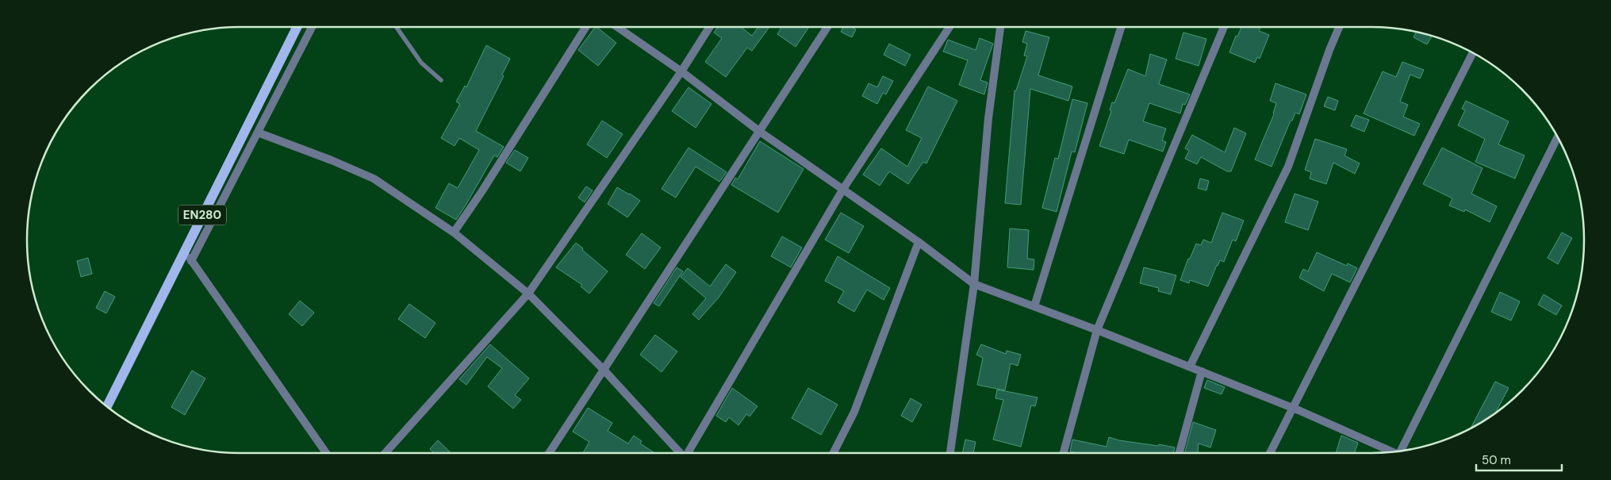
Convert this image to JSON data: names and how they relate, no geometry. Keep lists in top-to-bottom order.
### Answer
{
  "streets": {
    "main road": ["EN280"]
  },
  "scale_bar": "50 m"
}
